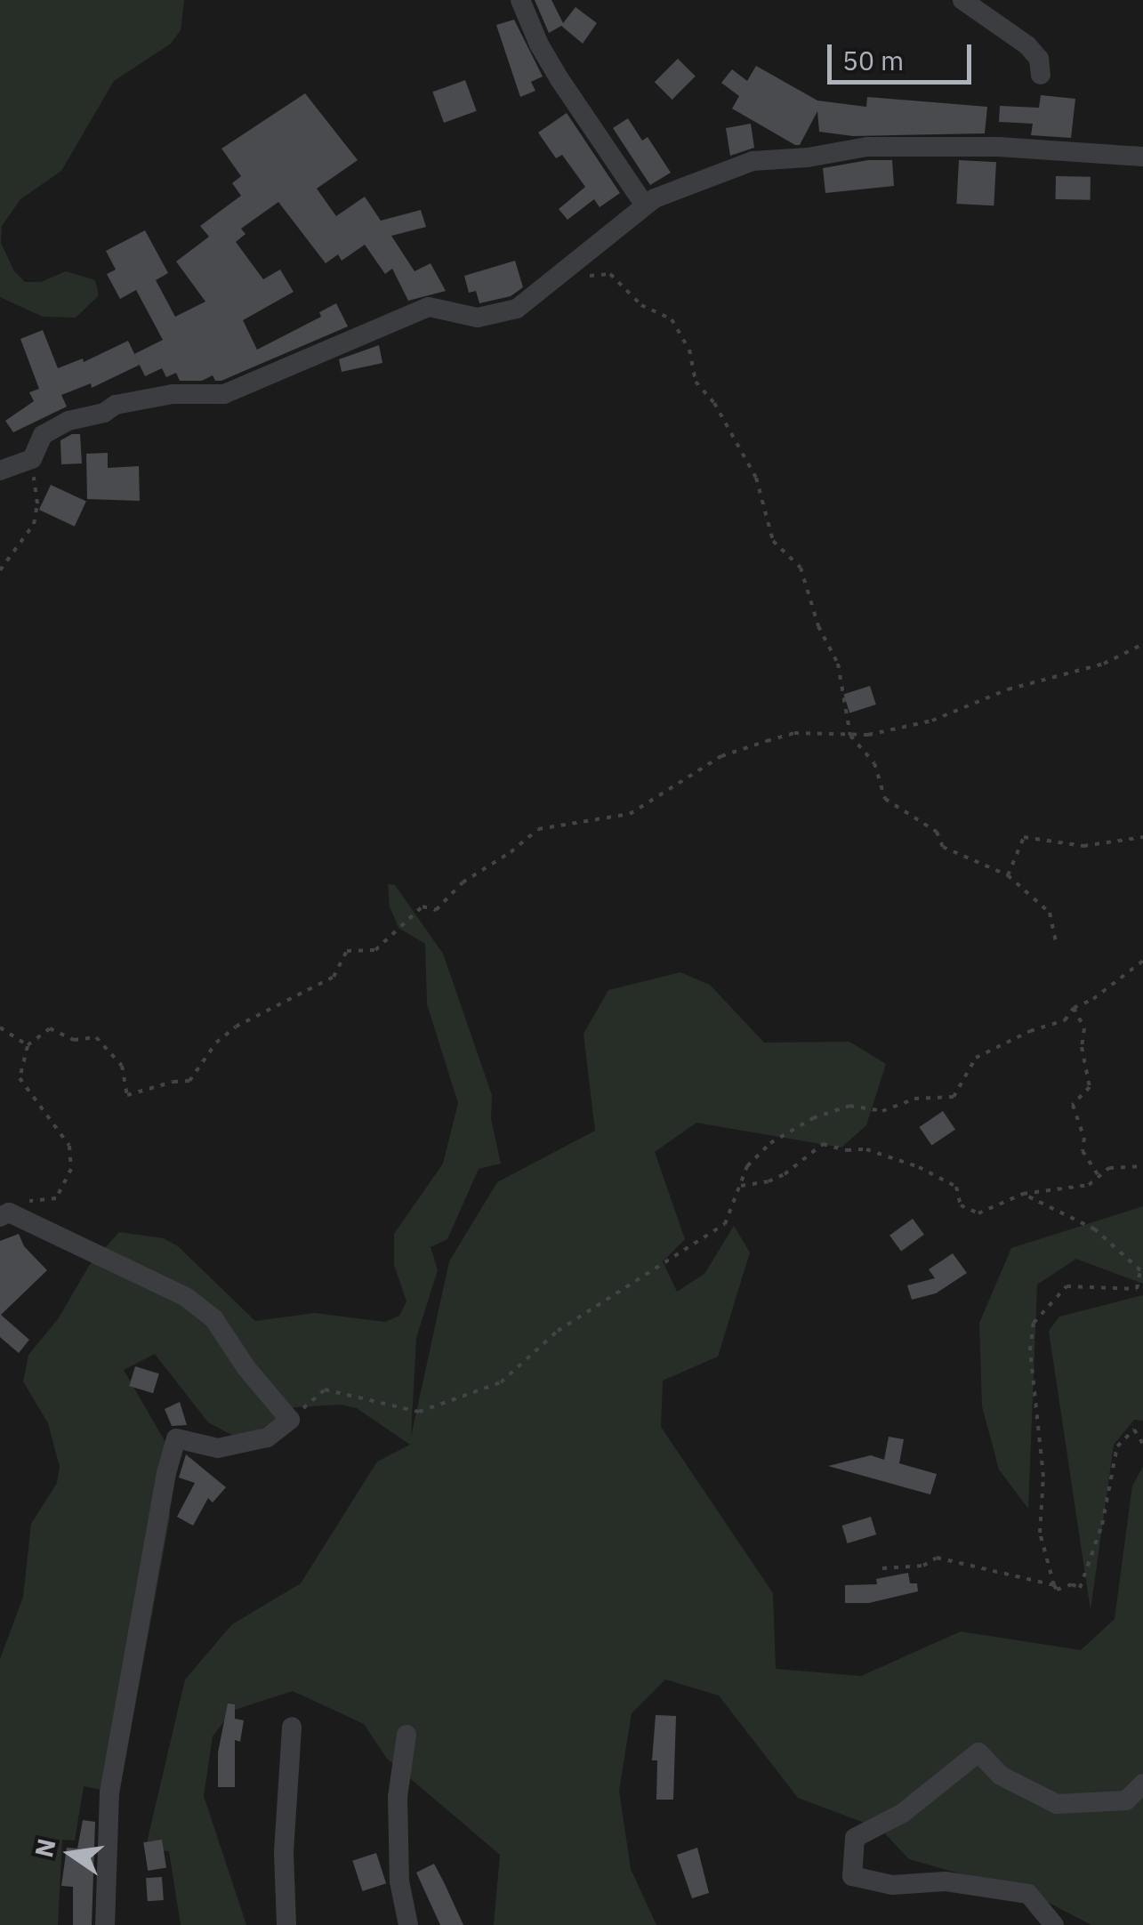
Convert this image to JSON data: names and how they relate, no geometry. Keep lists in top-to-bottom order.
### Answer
{
  "scale_bar": "50 m",
  "north": "left"
}
